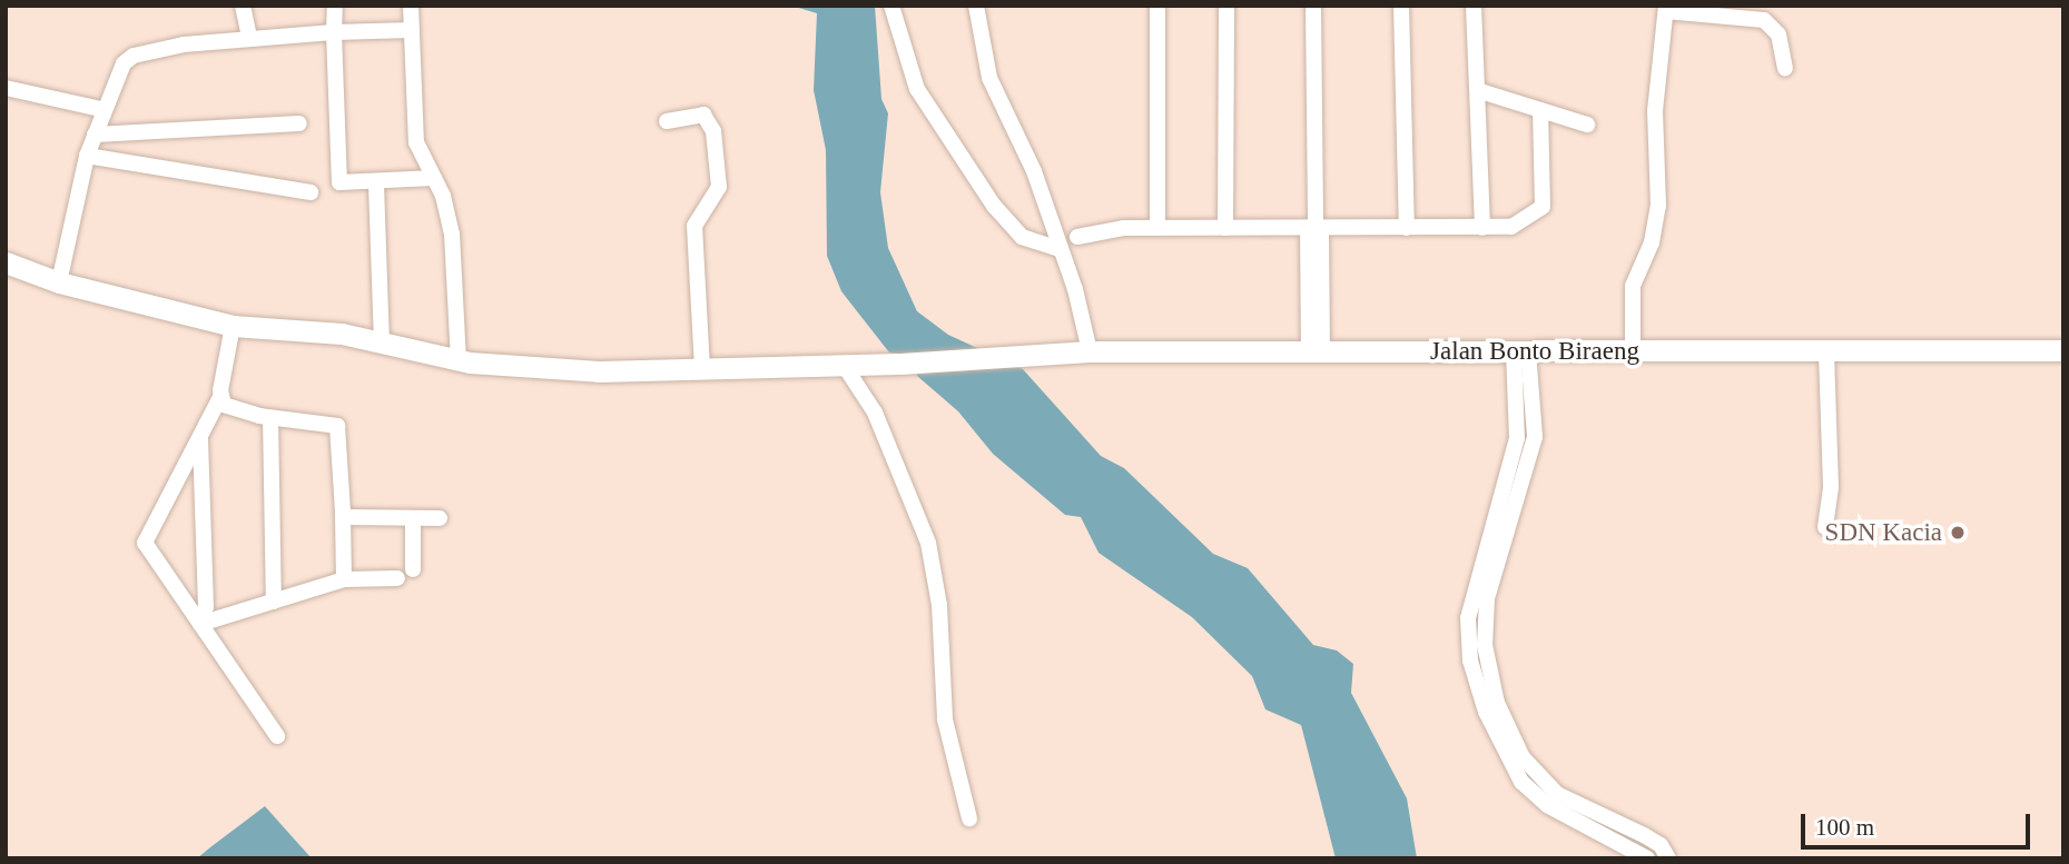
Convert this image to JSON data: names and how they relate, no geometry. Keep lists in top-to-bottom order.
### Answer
{
  "streets": {
    "street": ["Jalan Bonto Biraeng"]
  },
  "places": ["SDN Kacia"],
  "scale_bar": "100 m"
}
